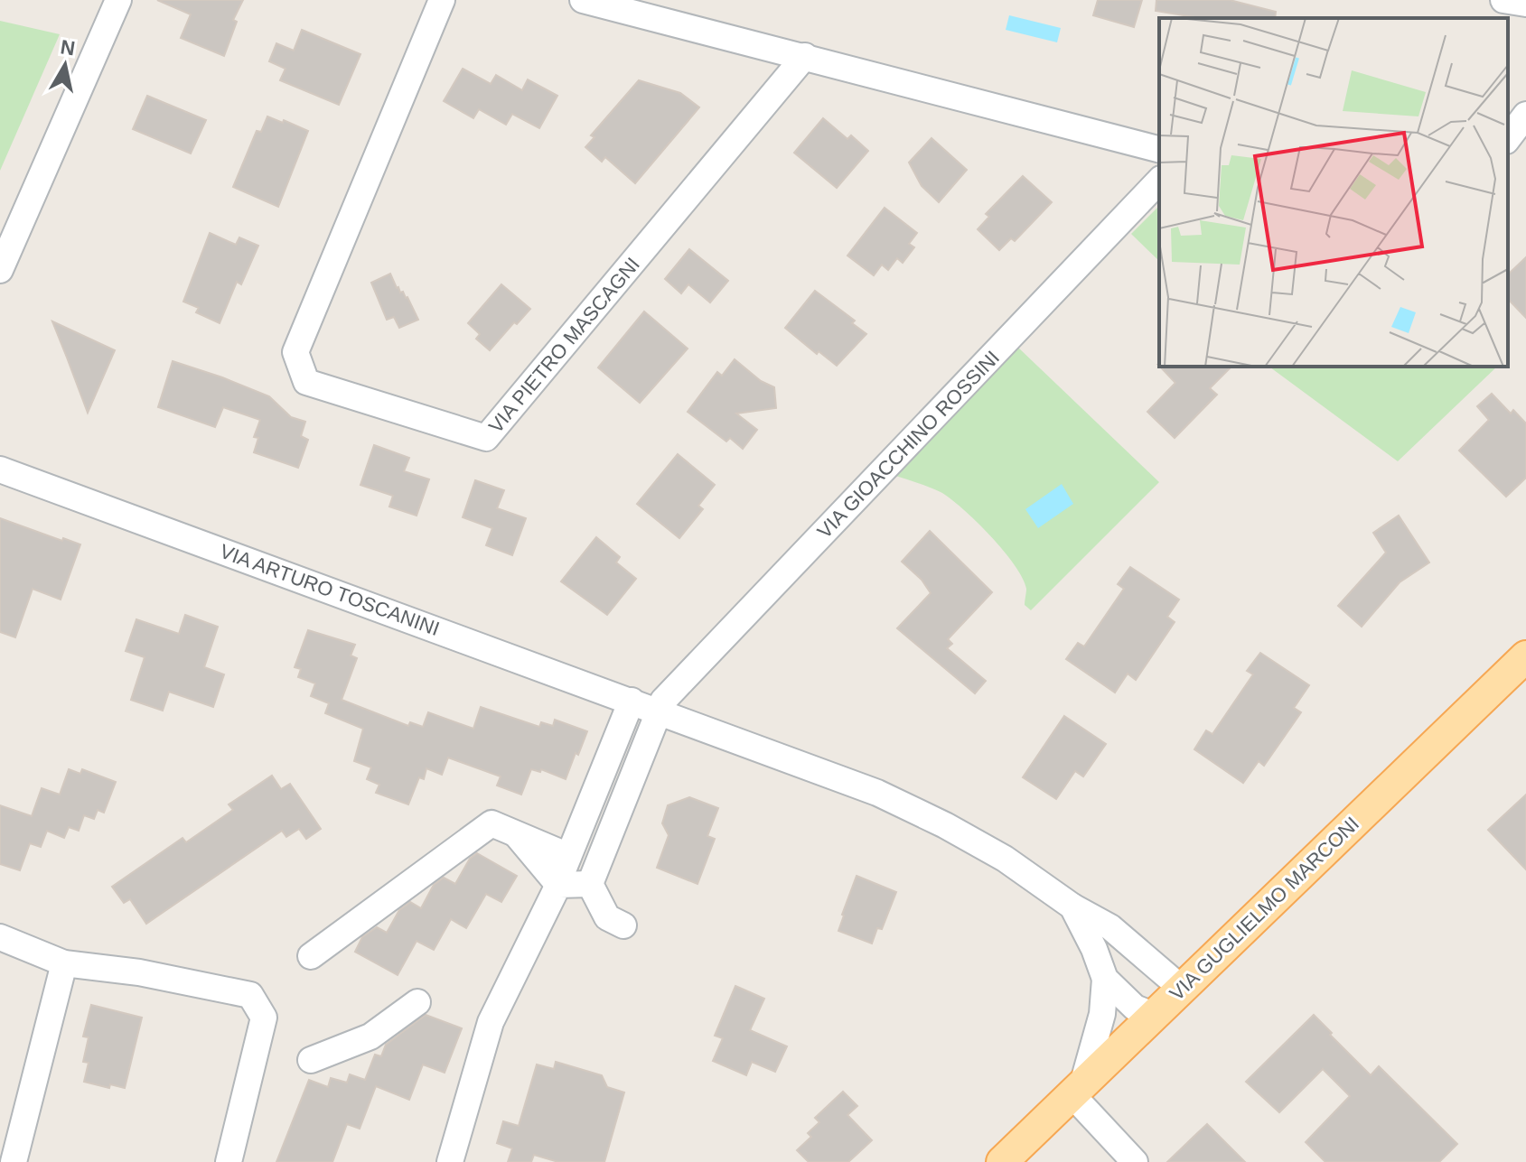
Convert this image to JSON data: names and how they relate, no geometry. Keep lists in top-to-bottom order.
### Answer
{
  "streets": {
    "main road": ["VIA GUGLIELMO MARCONI"],
    "street": ["VIA PIETRO MASCAGNI", "VIA GIOACCHINO ROSSINI", "VIA ARTURO TOSCANINI"]
  },
  "crossings": [
    ["VIA GIOACCHINO ROSSINI", "VIA ARTURO TOSCANINI"],
    ["VIA ARTURO TOSCANINI", "VIA GUGLIELMO MARCONI"]
  ],
  "north": "top"
}
